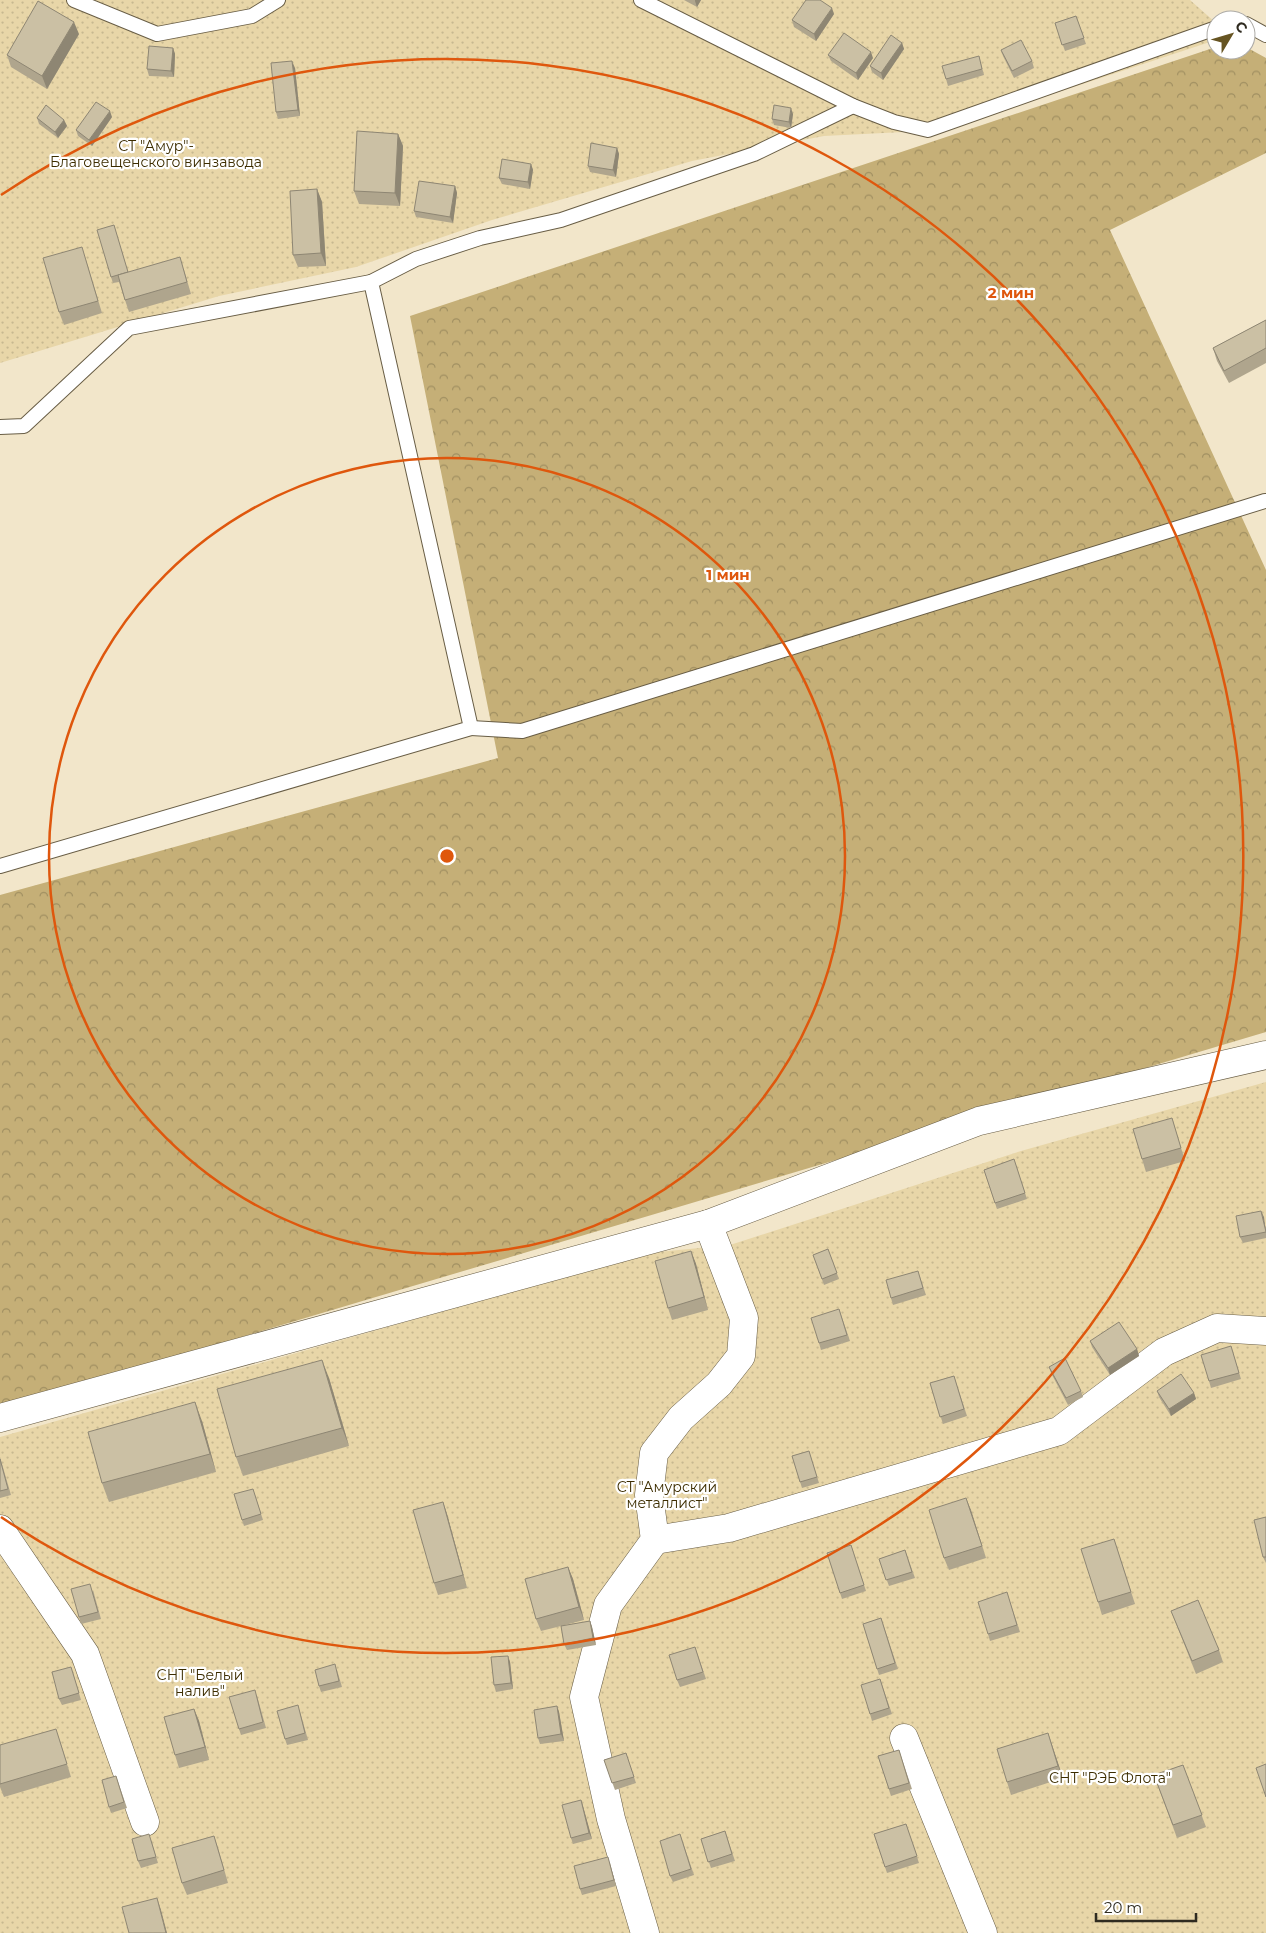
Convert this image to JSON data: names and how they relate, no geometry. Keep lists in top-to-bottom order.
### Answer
{
  "parks": [
    "СТ \"Амур\"- Благовещенского винзавода",
    "СТ \"Амурский металлист\"",
    "СНТ \"Белый налив\"",
    "СНТ \"РЭБ Флота\""
  ],
  "scale_bar": "20 m",
  "north": "top right",
  "rings": ["2 мин", "1 мин"]
}
